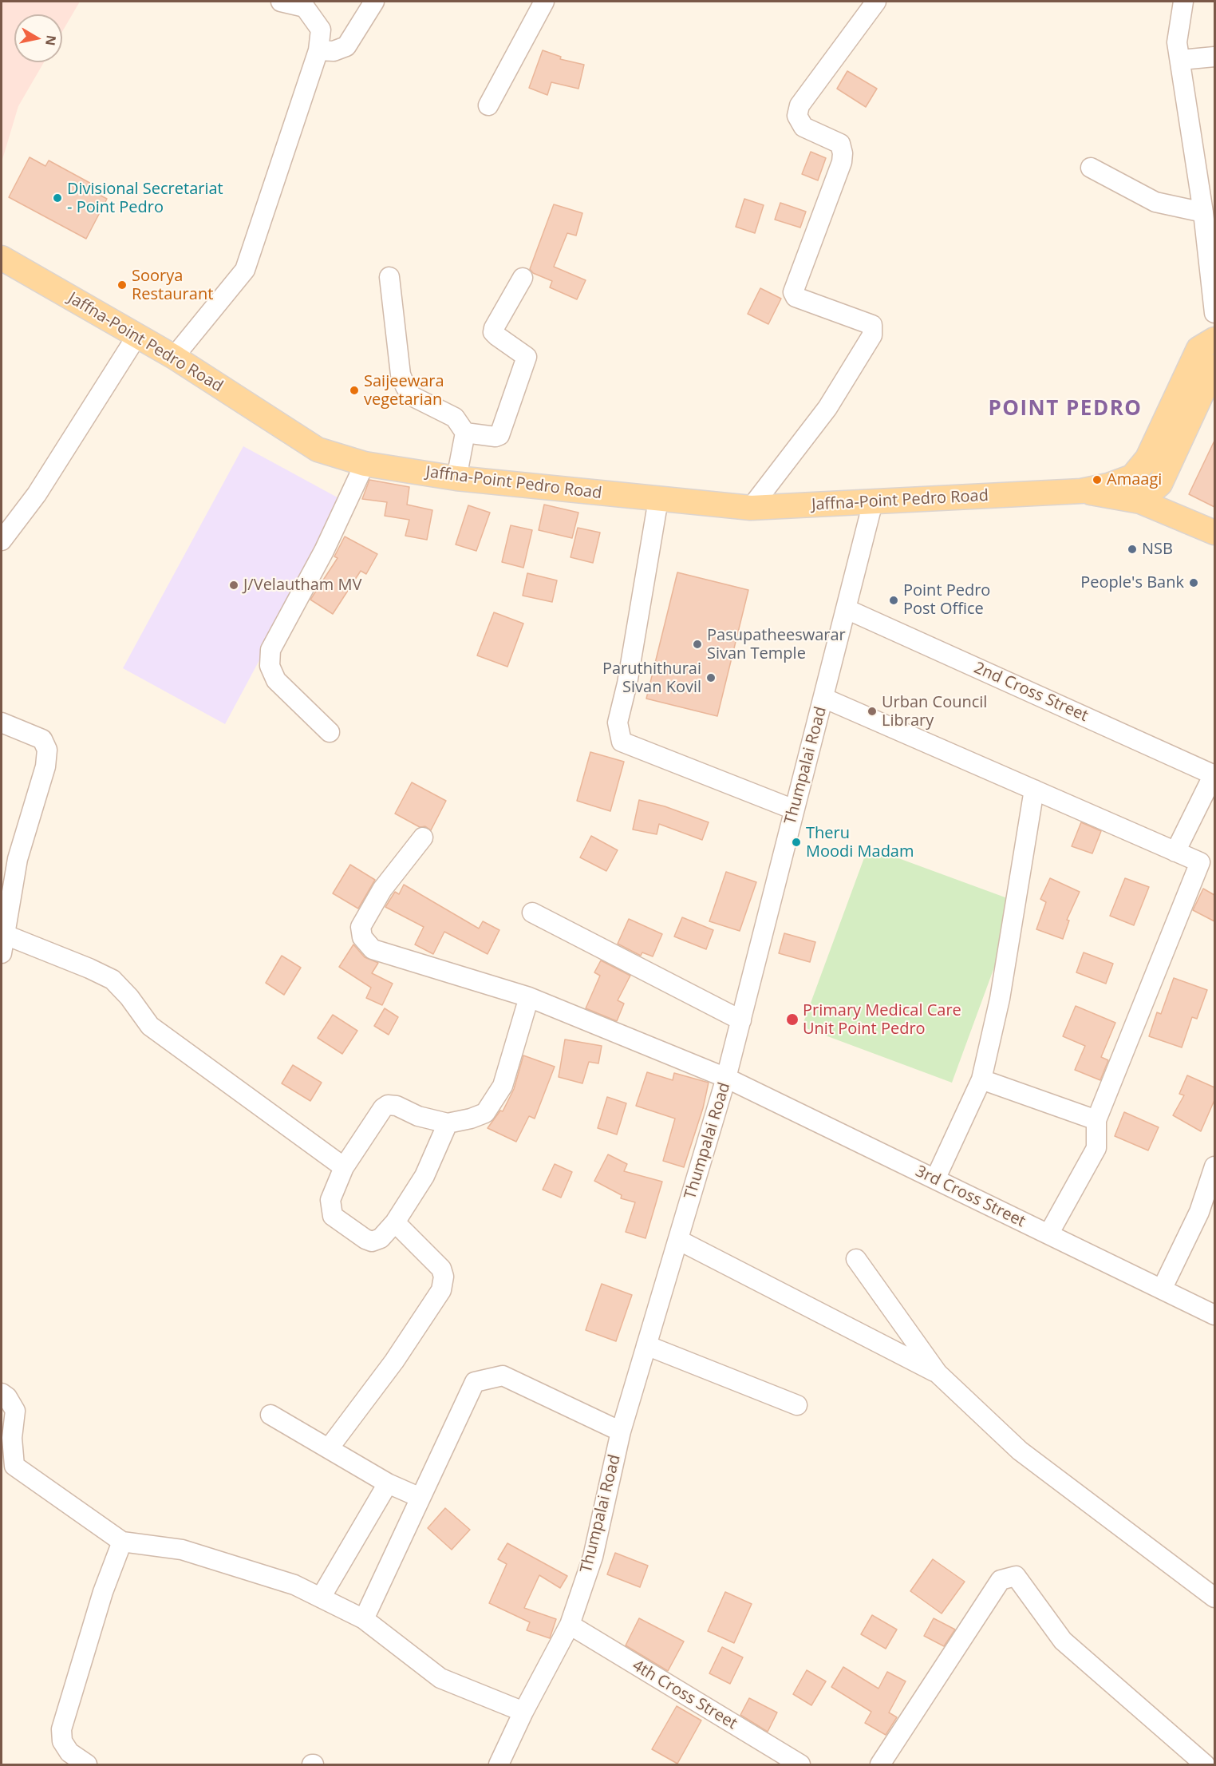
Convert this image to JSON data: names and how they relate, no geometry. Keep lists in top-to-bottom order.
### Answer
{
  "streets": {
    "main road": ["Jaffna-Point Pedro Road"],
    "street": [
      "2nd Cross Street",
      "Thumpalai Road",
      "3rd Cross Street",
      "4th Cross Street"
    ]
  },
  "crossings": [
    ["Jaffna-Point Pedro Road", "Thumpalai Road"],
    ["2nd Cross Street", "Thumpalai Road"],
    ["Thumpalai Road", "3rd Cross Street"],
    ["Thumpalai Road", "4th Cross Street"]
  ],
  "districts": ["POINT PEDRO"],
  "places": [
    "Divisional Secretariat - Point Pedro",
    "Soorya Restaurant",
    "Saijeewara vegetarian",
    "Amaagi",
    "NSB",
    "People's Bank",
    "J/Velautham MV",
    "Point Pedro Post Office",
    "Pasupatheeswarar Sivan Temple",
    "Paruthithurai Sivan Kovil",
    "Urban Council Library",
    "Theru Moodi Madam",
    "Primary Medical Care Unit Point Pedro"
  ],
  "north": "right"
}
